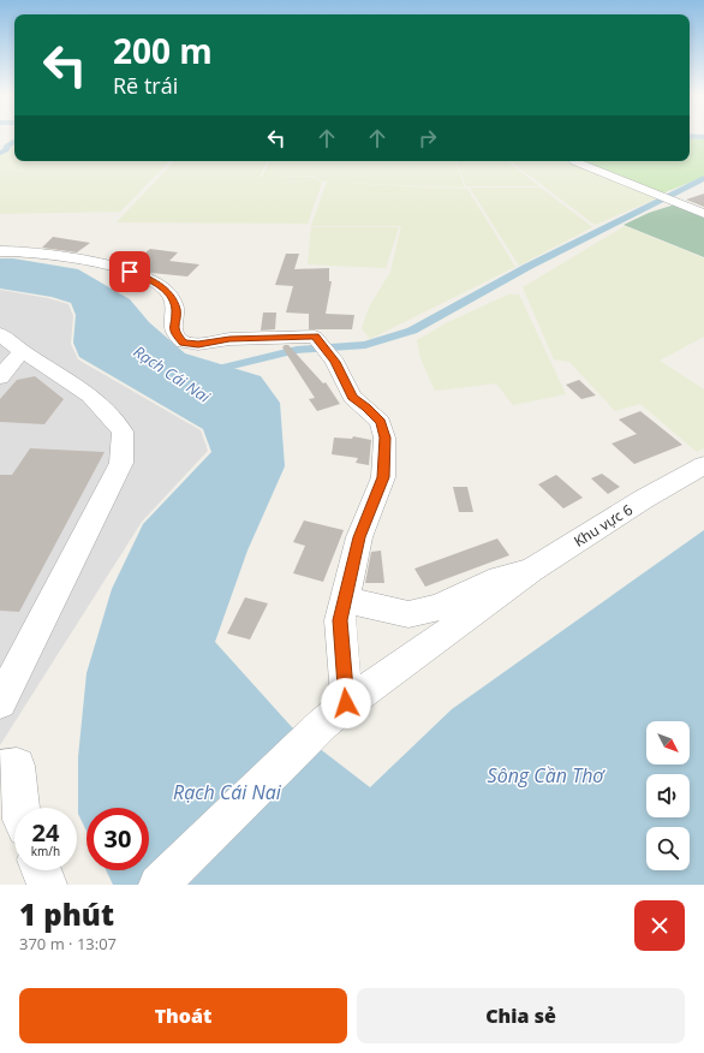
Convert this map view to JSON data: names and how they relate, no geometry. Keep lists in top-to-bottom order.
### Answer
{
  "streets": {
    "street": ["Khu vực 6"]
  },
  "water": ["Rạch Cái Nai", "Sông Cần Thơ"],
  "north": "bottom right",
  "page": {
    "turn": ["200 m", "Rẽ trái"],
    "speed": "24 km/h",
    "limit": "30",
    "heading": ["1 phút", "370 m · 13:07"],
    "buttons": ["Thoát", "Chia sẻ"]
  }
}
